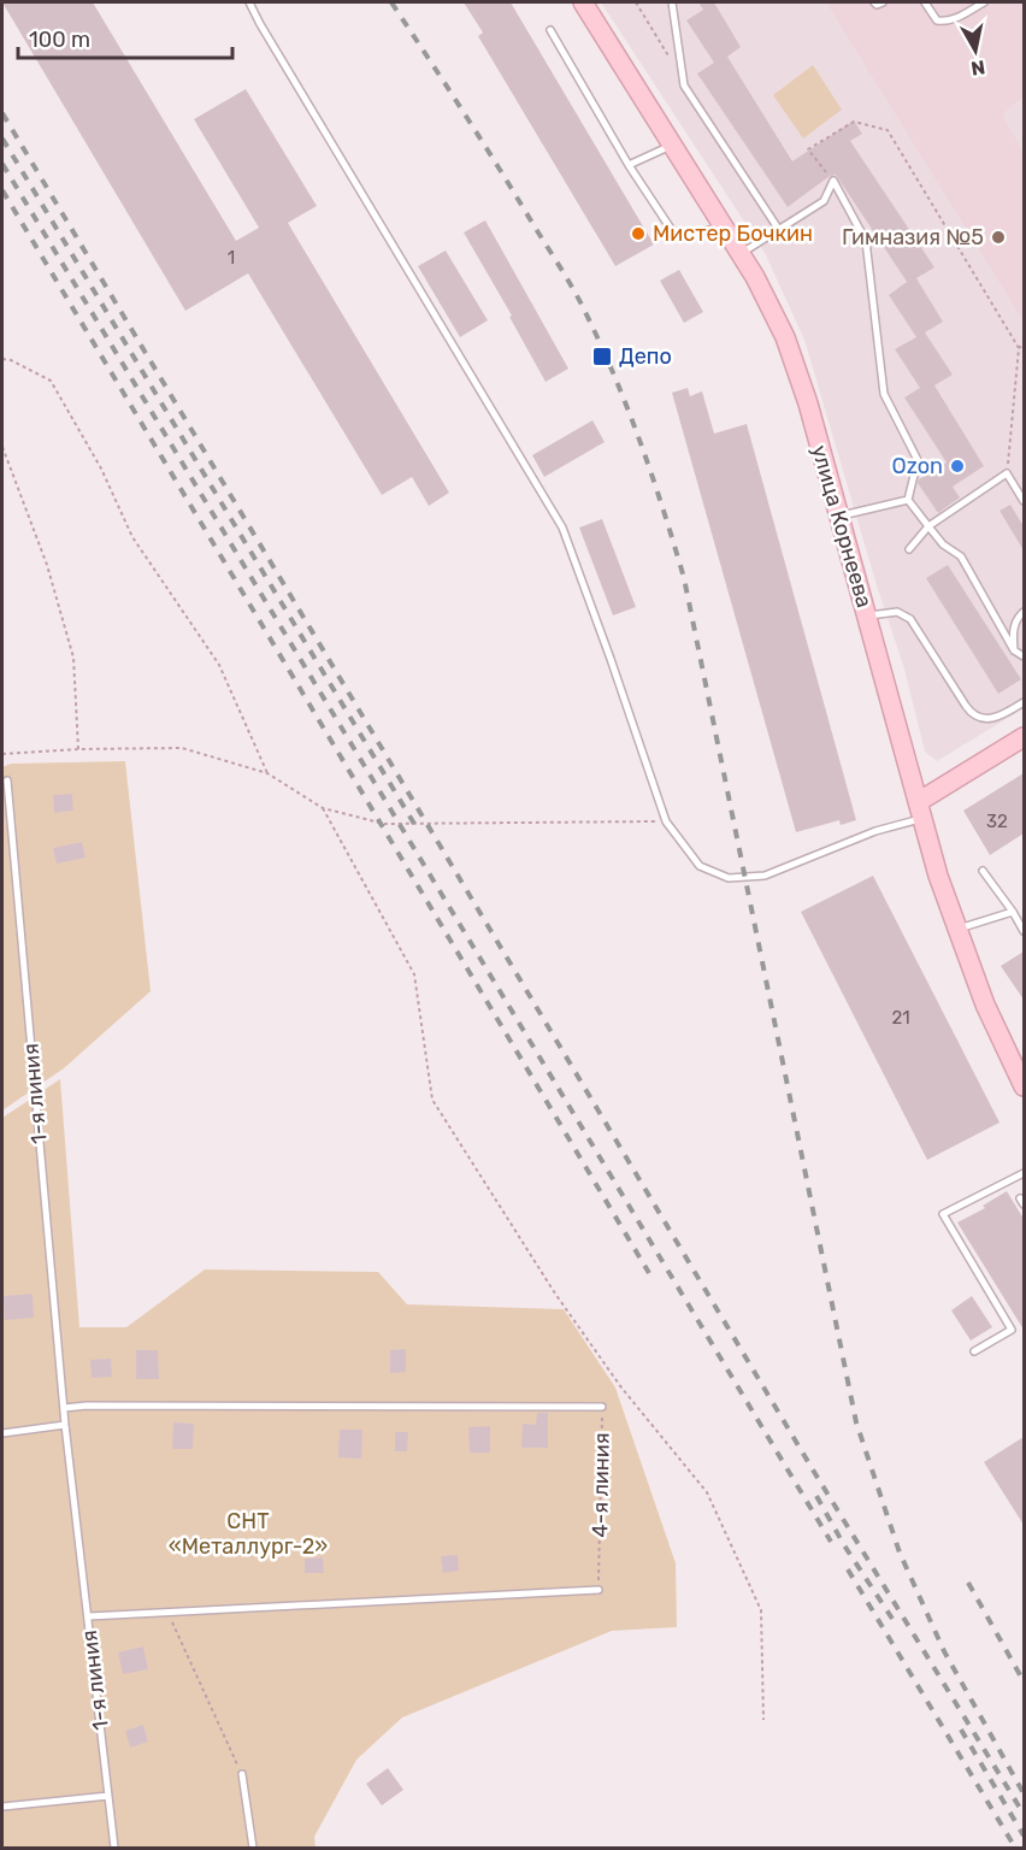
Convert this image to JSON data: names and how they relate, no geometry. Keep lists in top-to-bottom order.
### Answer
{
  "streets": {
    "street": ["улица Корнеева"],
    "lane": ["1-я линия", "4-я линия"]
  },
  "crossings": [
    ["1-я линия", "4-я линия"]
  ],
  "parks": ["СНТ «Металлург-2»"],
  "places": {
    "other": ["Мистер Бочкин", "Гимназия №5", "Ozon"],
    "transit": ["Депо"]
  },
  "house_numbers": ["1", "32", "21"],
  "scale_bar": "100 m",
  "north": "bottom"
}
